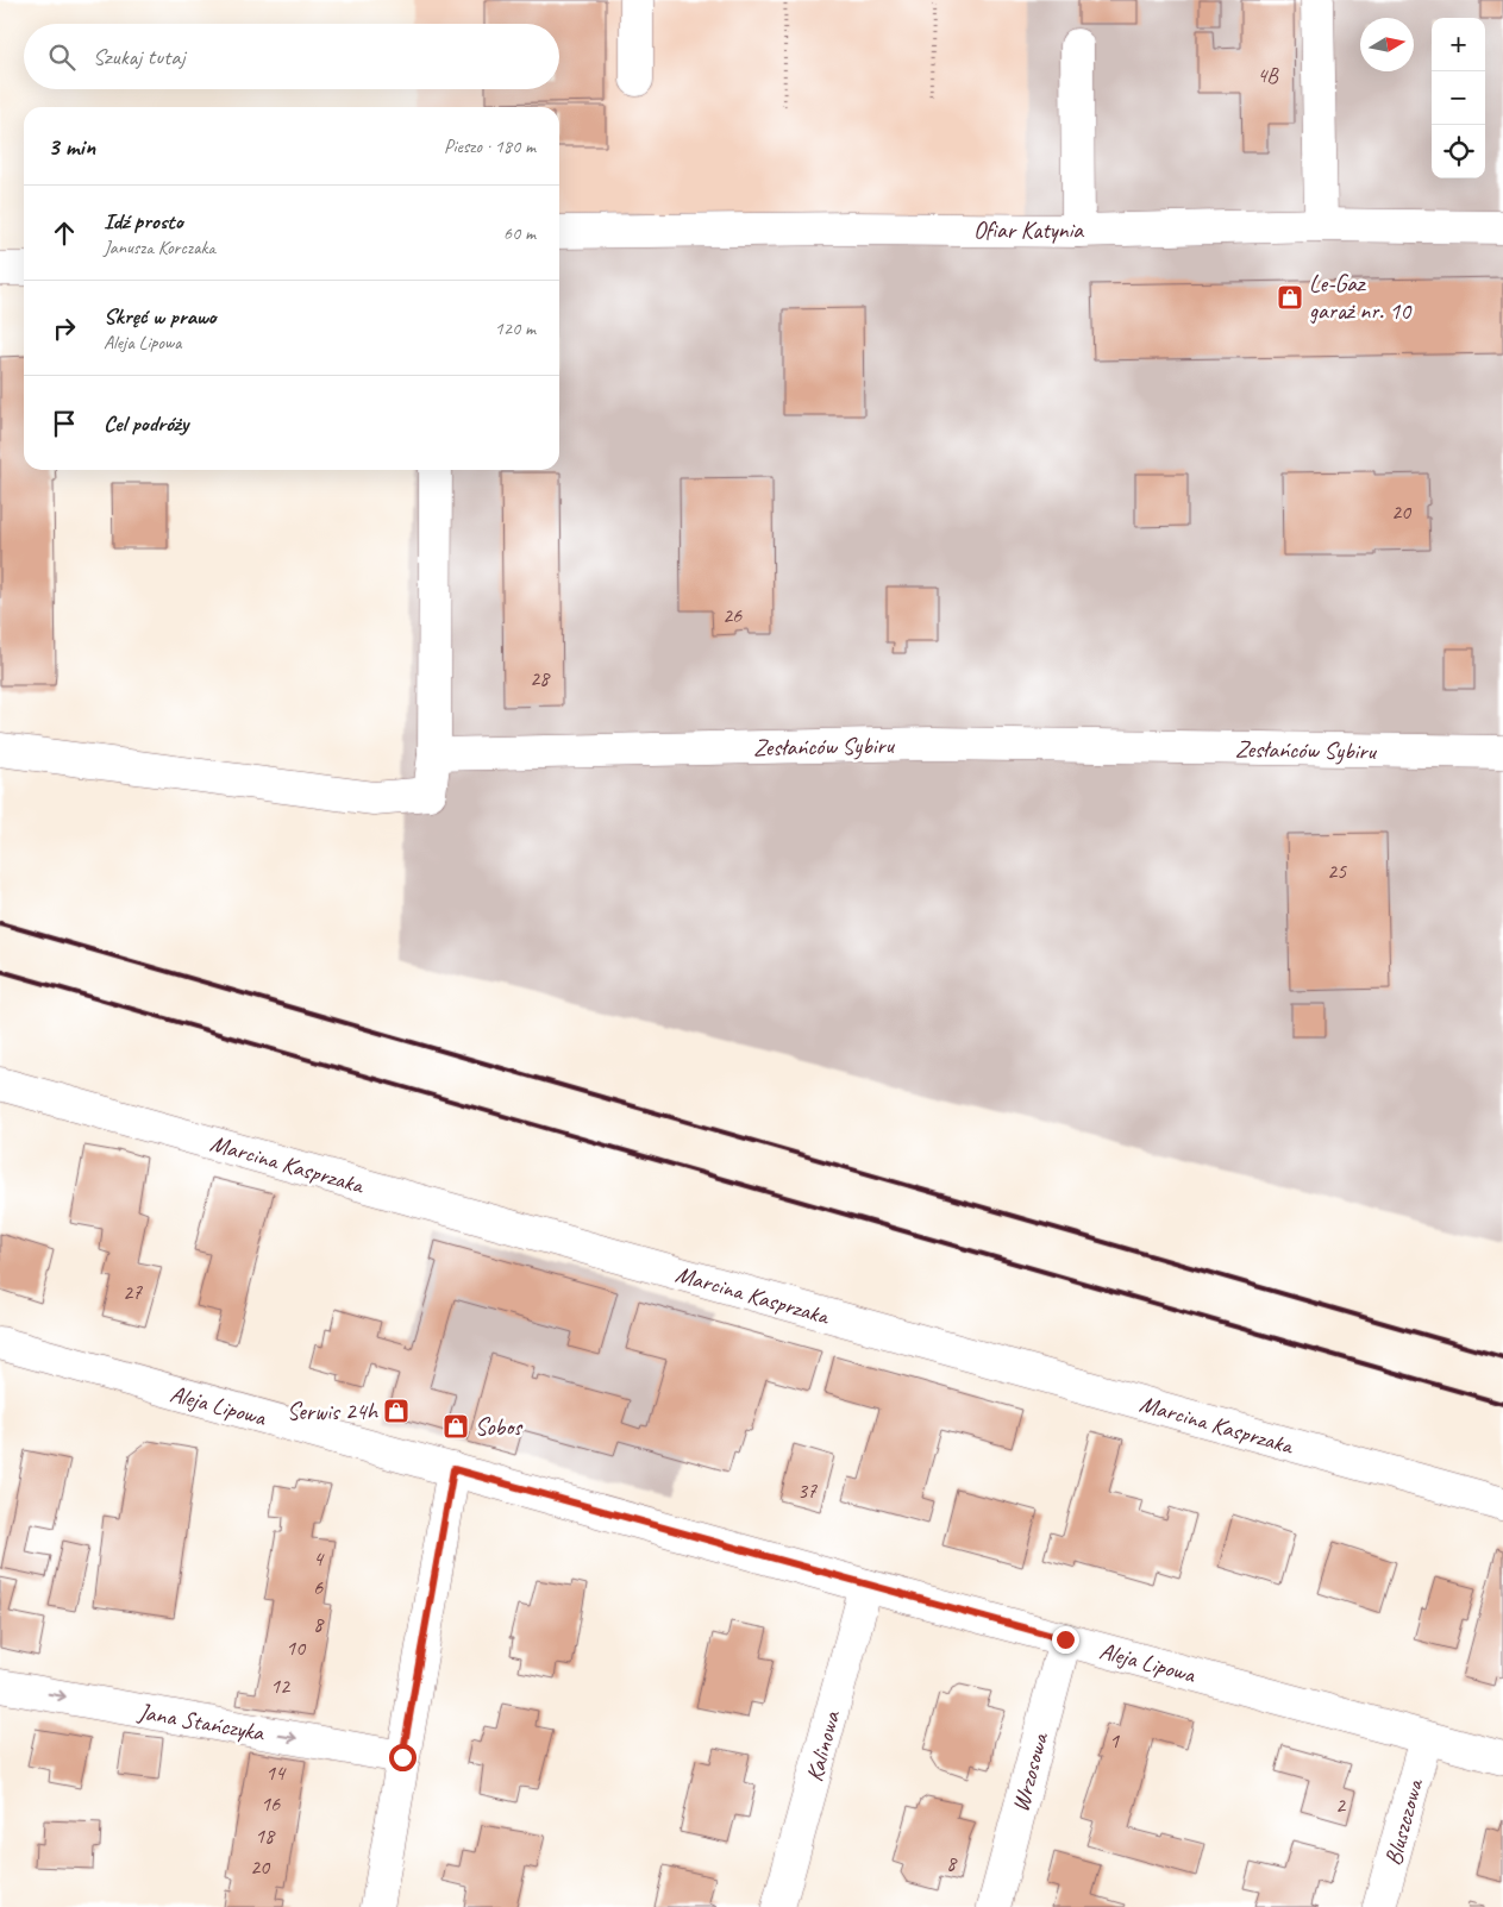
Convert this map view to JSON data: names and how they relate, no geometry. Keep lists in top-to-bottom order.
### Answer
{
  "streets": {
    "street": [
      "Ofiar Katynia",
      "Zesłańców Sybiru",
      "Marcina Kasprzaka",
      "Aleja Lipowa",
      "Jana Stańczyka",
      "Kalinowa",
      "Wrzosowa",
      "Bluszczowa"
    ]
  },
  "crossings": [
    ["Aleja Lipowa", "Kalinowa"],
    ["Aleja Lipowa", "Wrzosowa"],
    ["Aleja Lipowa", "Bluszczowa"]
  ],
  "one_way": ["Jana Stańczyka"],
  "places": {
    "shop": ["Le-Gaz garaż nr. 10", "Serwis 24h", "Sobos"]
  },
  "house_numbers": [
    "4B",
    "20",
    "26",
    "28",
    "25",
    "27",
    "37",
    "4",
    "6",
    "8",
    "10",
    "12",
    "1",
    "14",
    "16",
    "2",
    "18",
    "8",
    "20"
  ],
  "north": "right",
  "page": {
    "map_buttons": ["+", "−"],
    "search": "Szukaj tutaj",
    "heading": ["3 min", "Pieszo · 180 m"],
    "list": [
      ["Idź prosto", "Janusza Korczaka", "60 m"],
      ["Skręć w prawo", "Aleja Lipowa", "120 m"],
      "Cel podróży"
    ]
  }
}
